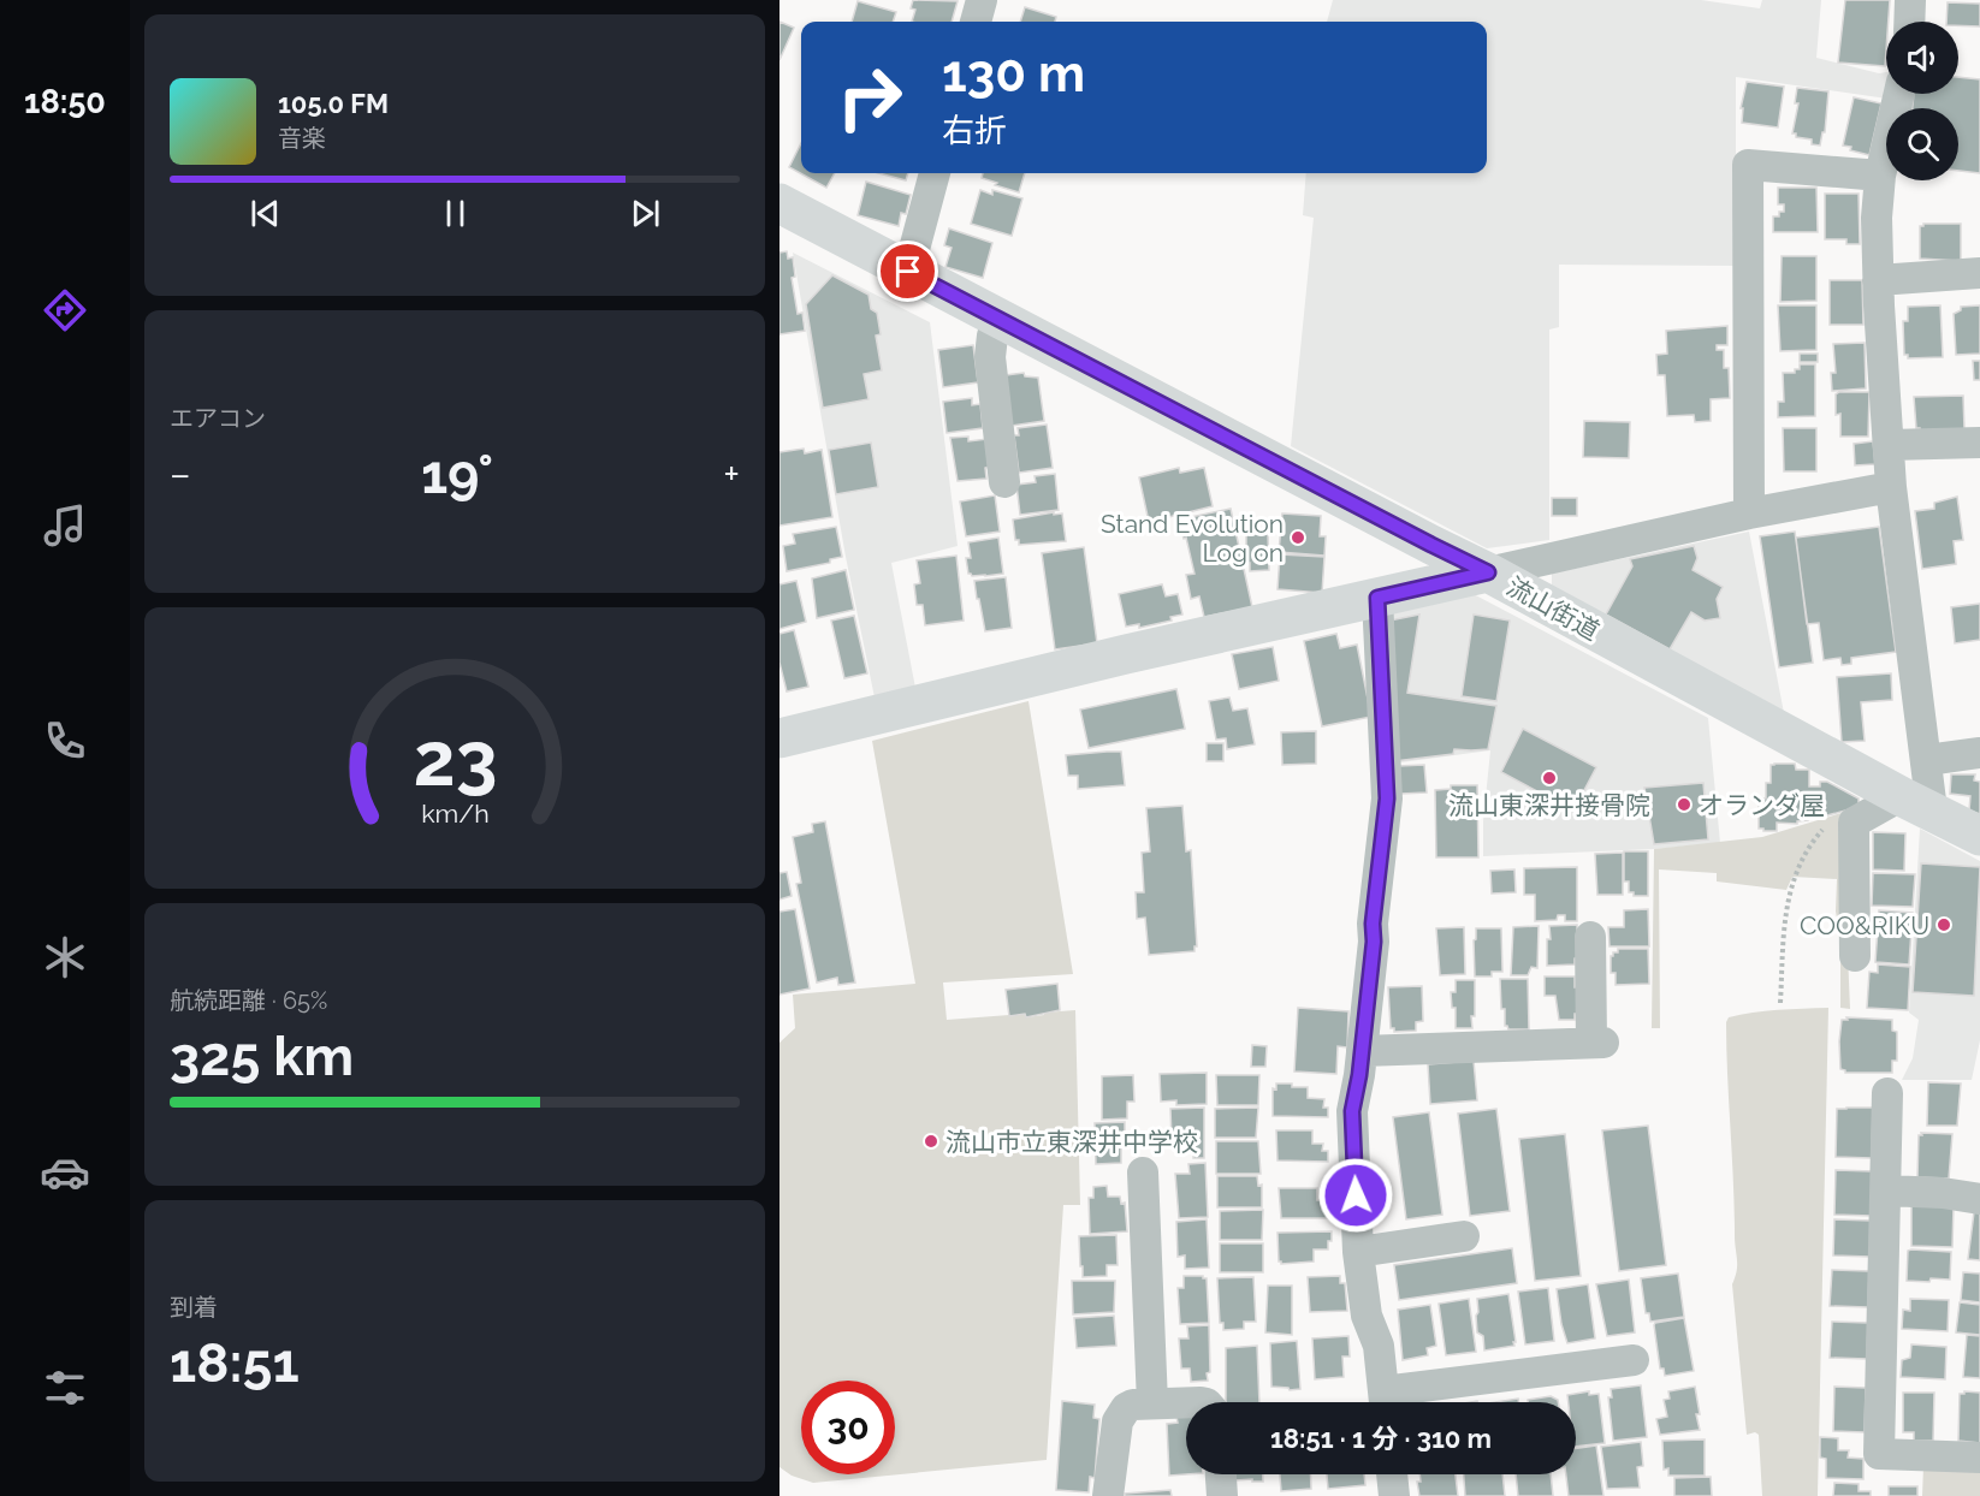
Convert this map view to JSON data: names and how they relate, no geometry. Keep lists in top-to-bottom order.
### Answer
{
  "streets": {
    "street": ["流山街道"]
  },
  "places": [
    "Stand Evolution Log on",
    "流山東深井接骨院",
    "オランダ屋",
    "COO&RIKU",
    "流山市立東深井中学校"
  ],
  "page": {
    "tabs": "18:50",
    "turn": ["130 m", "右折"],
    "song": ["105.0 FM", "音楽"],
    "tile": [
      "エアコン",
      ["航続距離 · 65%", "325 km"],
      ["到着", "18:51"]
    ],
    "heat": ["−", "19°", "+"],
    "limit": "30",
    "trip": "18:51 · 1 分 · 310 m",
    "gauge": ["23", "km/h"]
  }
}
